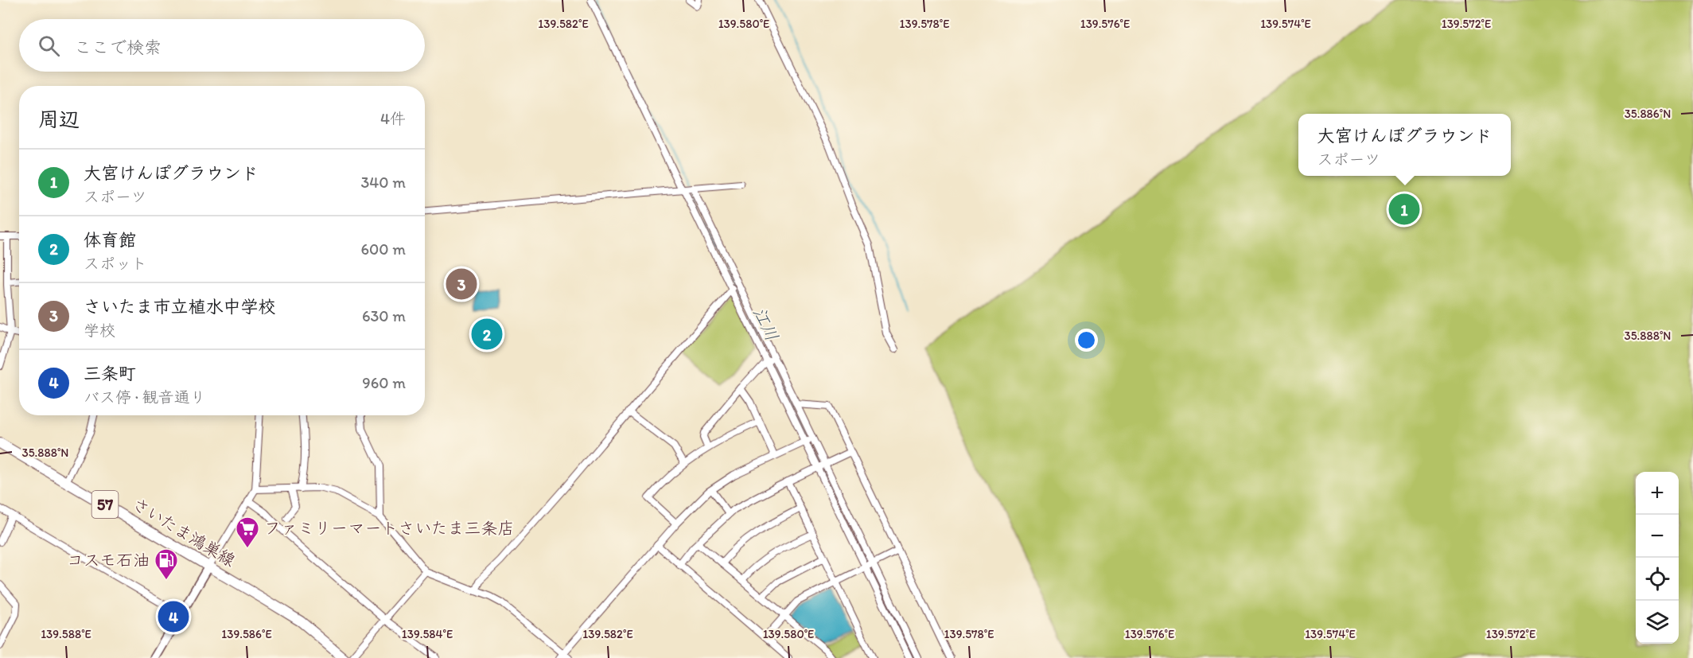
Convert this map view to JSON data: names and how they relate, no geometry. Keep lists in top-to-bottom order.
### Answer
{
  "streets": {
    "main road": ["57", "さいたま鴻巣線"]
  },
  "water": ["江川"],
  "places": {
    "supermarket": ["ファミリーマートさいたま三条店"],
    "fuel station": ["コスモ石油"]
  },
  "page": {
    "search": "ここで検索",
    "heading": ["周辺", "4件"],
    "popup": ["大宮けんぽグラウンド", "スポーツ"],
    "list": [
      {
        "mark": "1",
        "name": "大宮けんぽグラウンド",
        "note": "スポーツ",
        "value": "340 m"
      },
      {
        "mark": "2",
        "name": "体育館",
        "note": "スポット",
        "value": "600 m"
      },
      {
        "mark": "3",
        "name": "さいたま市立植水中学校",
        "note": "学校",
        "value": "630 m"
      },
      {
        "mark": "4",
        "name": "三条町",
        "note": "バス停 · 観音通り",
        "value": "960 m"
      }
    ],
    "pins": [
      "1",
      "3",
      "2",
      "4"
    ],
    "map_buttons": ["+", "−"]
  },
  "coordinates": [
    "139.572°E",
    "139.582°E",
    "139.580°E",
    "139.578°E",
    "139.576°E",
    "139.574°E",
    "35.886°N",
    "35.888°N",
    "139.588°E",
    "139.586°E",
    "139.584°E"
  ]
}
